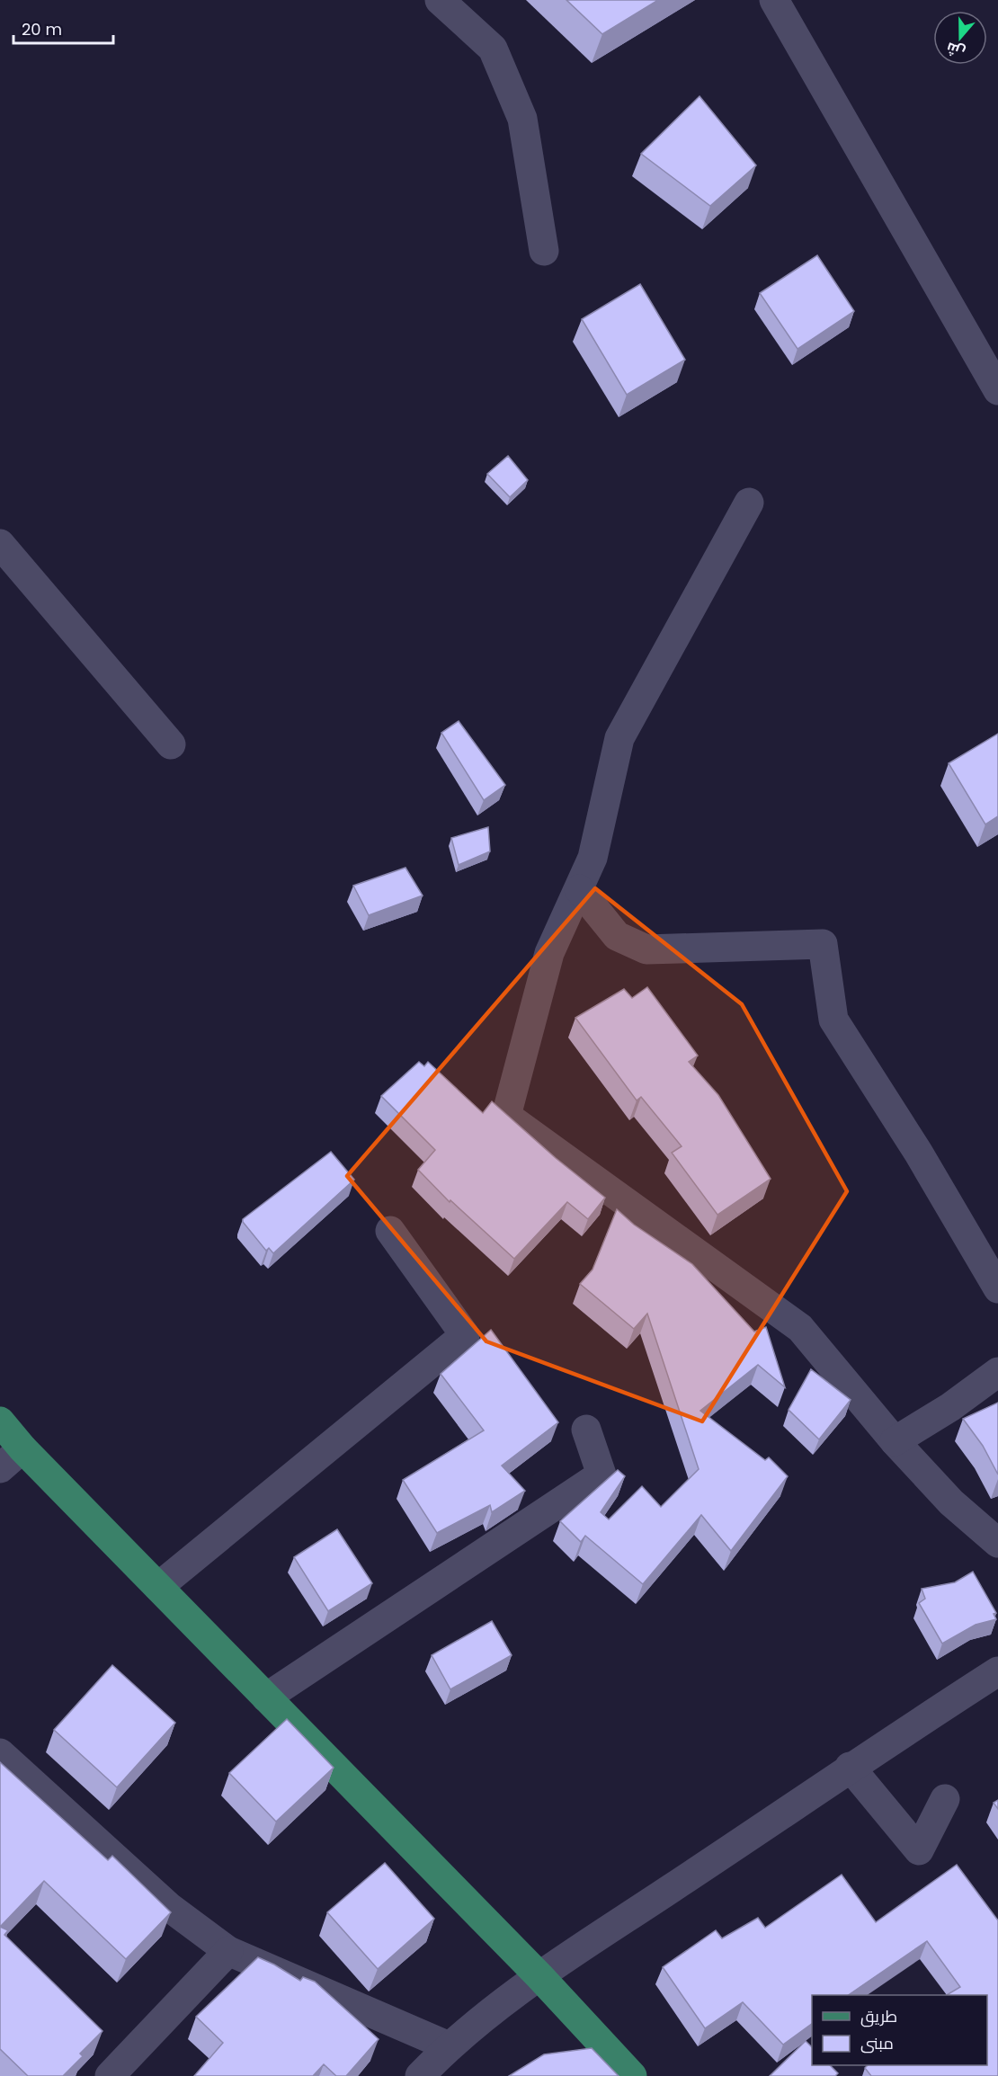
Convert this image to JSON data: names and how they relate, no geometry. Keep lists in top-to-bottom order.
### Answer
{
  "legend": ["طريق", "مبنى"],
  "scale_bar": "20 m",
  "north": "bottom"
}
